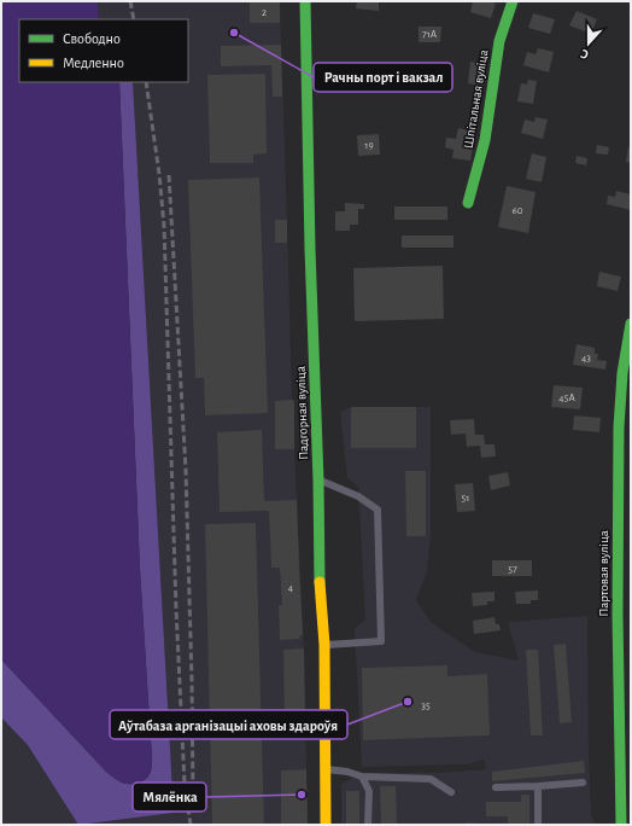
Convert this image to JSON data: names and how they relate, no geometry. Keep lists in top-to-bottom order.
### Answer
{
  "streets": {
    "street": ["Шпітальная вуліца", "Падгорная вуліца", "Партовая вуліца"]
  },
  "places": ["Рачны порт і вакзал", "Аўтабаза арганізацыі аховы здароўя", "Мялёнка"],
  "house_numbers": [
    "2",
    "71А",
    "19",
    "60",
    "43",
    "45А",
    "51",
    "57",
    "4",
    "35"
  ],
  "legend": ["Свободно", "Медленно"],
  "north": "bottom"
}
